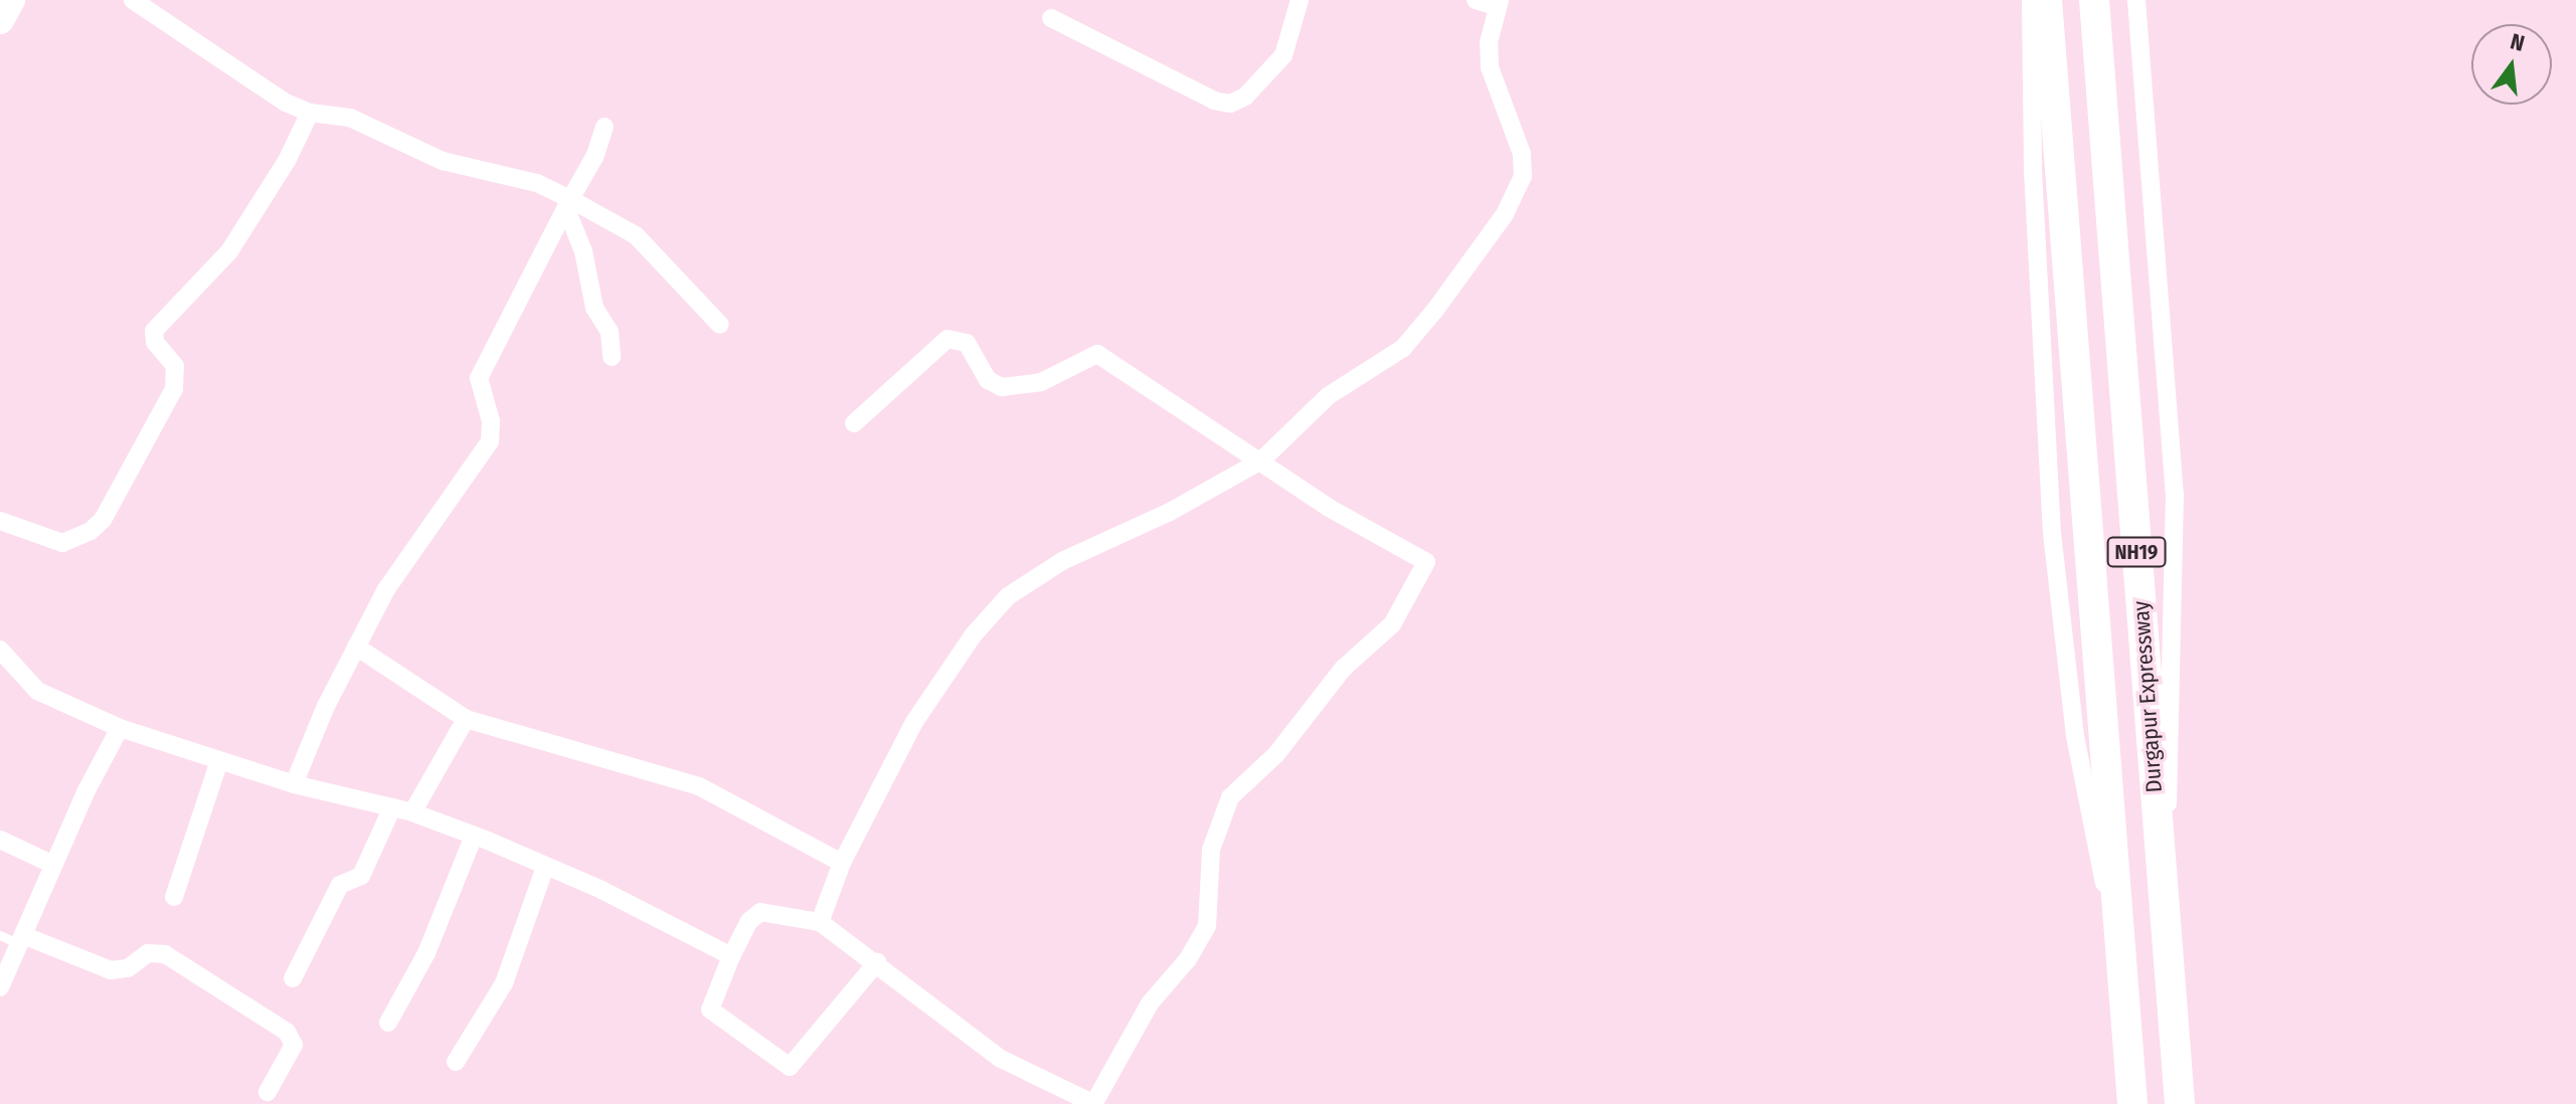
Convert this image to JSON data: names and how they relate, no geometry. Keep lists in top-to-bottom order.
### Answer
{
  "streets": {
    "highway": ["NH19", "Durgapur Expressway"]
  },
  "north": "top"
}
